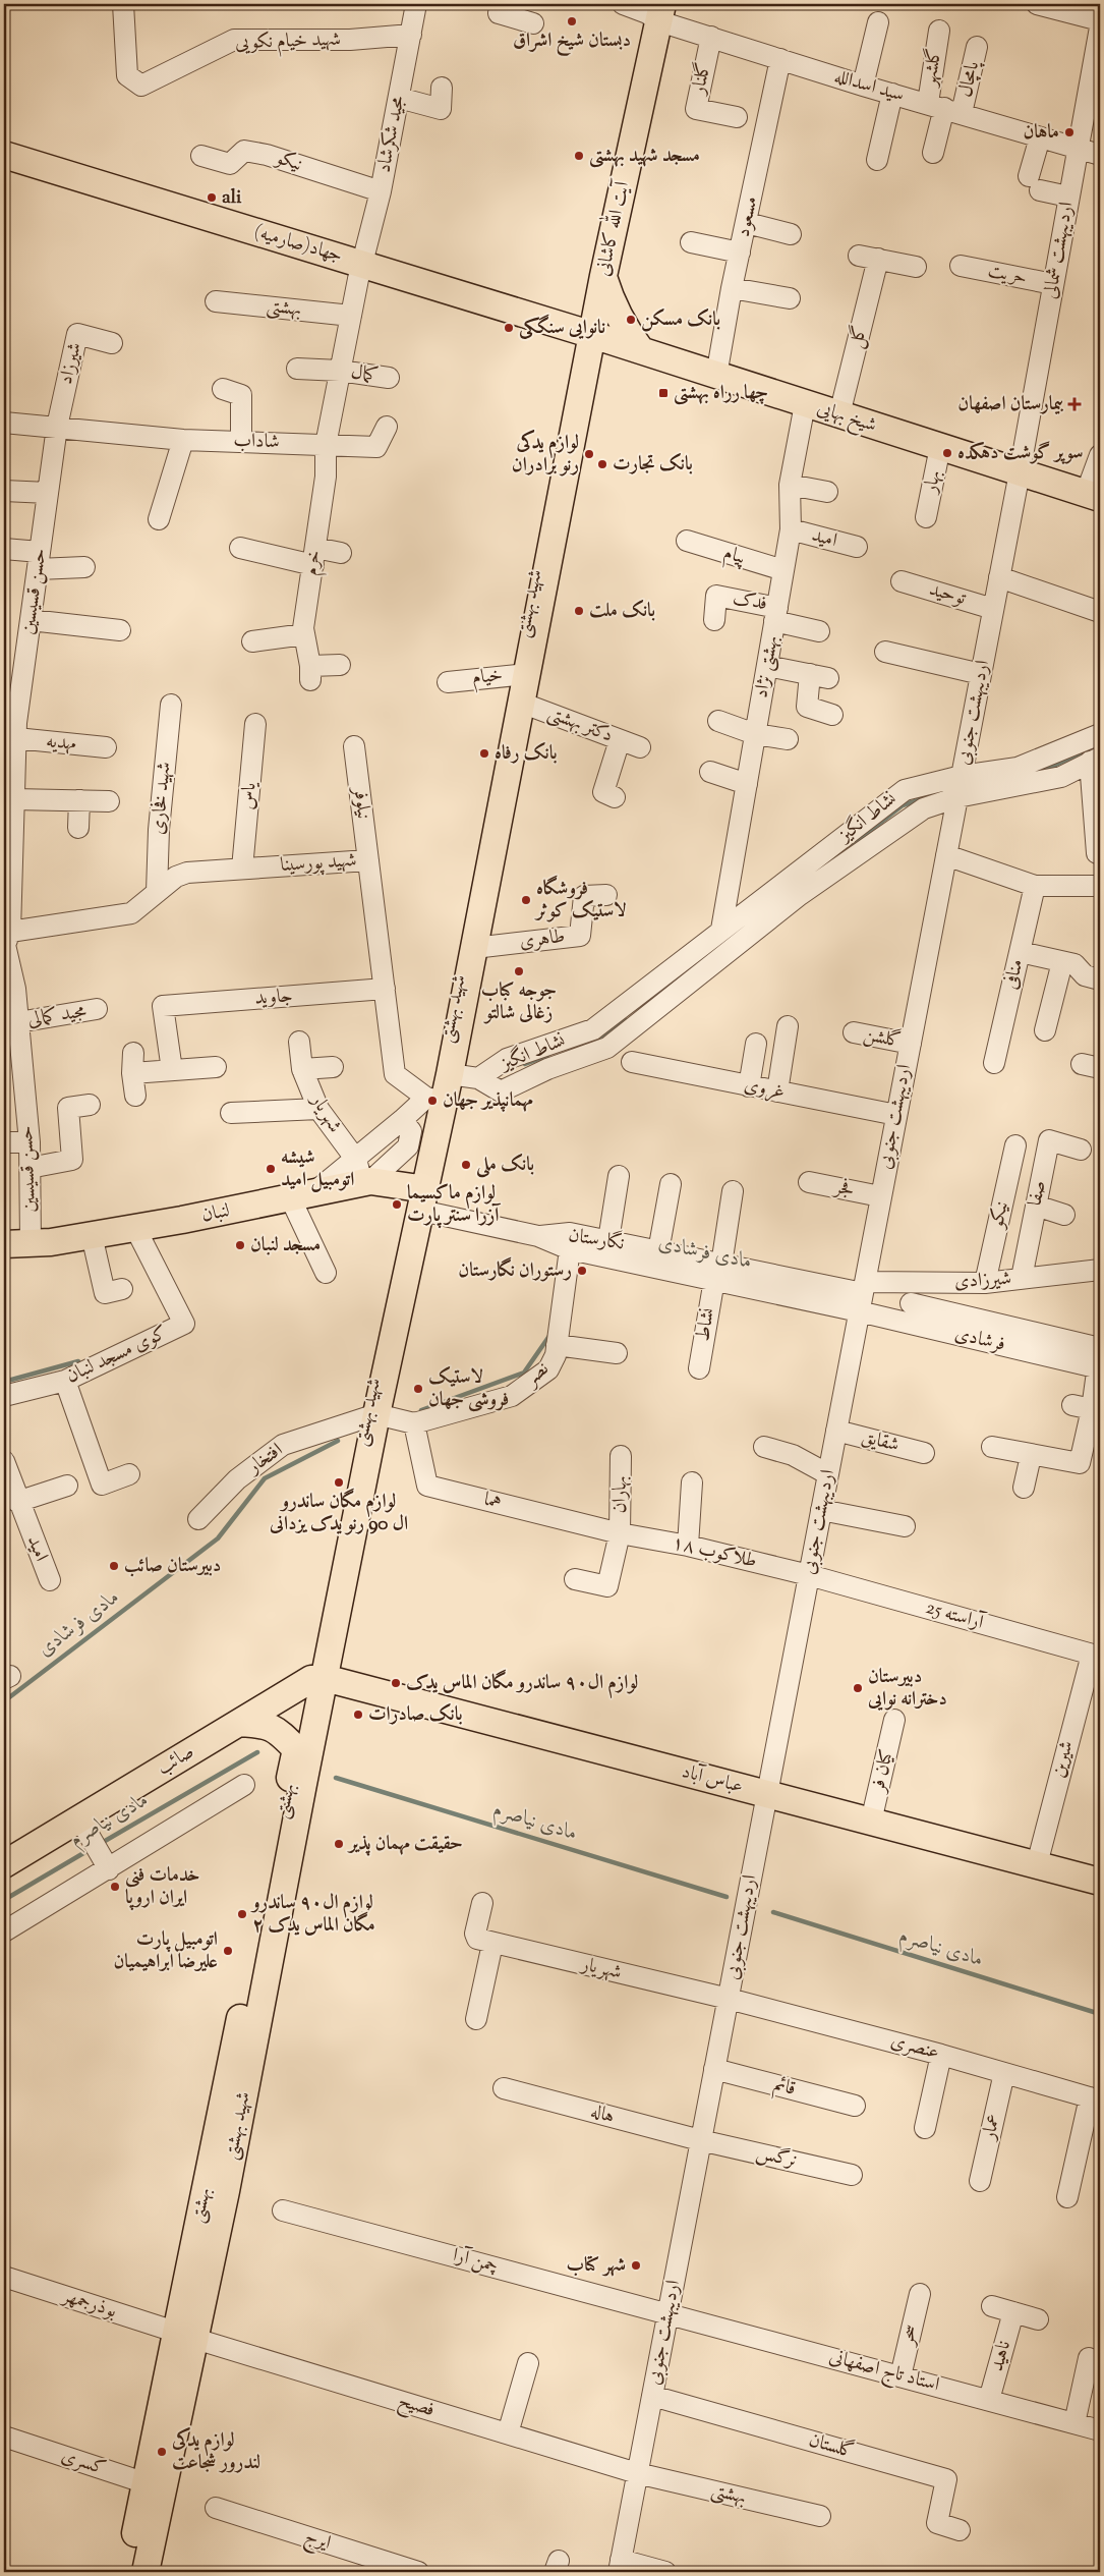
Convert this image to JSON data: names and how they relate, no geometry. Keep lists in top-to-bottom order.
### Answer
{
  "streets": {
    "main road": [
      "آیت الله کاشانی",
      "جهاد(صارمیه)",
      "بهشتی",
      "شیخ بهایی",
      "شهید بهشتی",
      "لنبان",
      "صائب",
      "عباس آباد"
    ],
    "street": [
      "شهید خیام نکویی",
      "گلشهر",
      "گلنار",
      "پامچال",
      "سید اسدالله",
      "مجید شکرشاد",
      "نیکو",
      "مسعود",
      "اردیبهشت شمالی",
      "حریت",
      "گل",
      "شیرزاد",
      "کمال",
      "شاداب",
      "بهار",
      "امید",
      "پیام",
      "خرم",
      "حسن قسیسین",
      "توحید",
      "فدک",
      "بهشتی نژاد",
      "خیام",
      "اردیبهشت جنوبی",
      "دکتر بهشتی",
      "مهدیه",
      "یاس",
      "شهید فخاری",
      "نیلوفر",
      "نشاط انگیز",
      "شهید پورسینا",
      "طاهری",
      "منافی",
      "جاوید",
      "مجید کمالی",
      "گلشن",
      "غروی",
      "شهریار",
      "فجر",
      "صفا",
      "نگارستان",
      "شیرزادی",
      "نشاط",
      "فرشادی",
      "کوی مسجد لنبان",
      "نصر",
      "شقایق",
      "افتخار",
      "بهاران",
      "هما",
      "طلاکوب ۱۸",
      "آراسته 25",
      "شیرین",
      "کیان فر",
      "عنصری",
      "قائم",
      "هاله",
      "عمار",
      "نرگس",
      "چمن آرا",
      "بوذرجمهر",
      "سحر",
      "ناهید",
      "استاد تاج اصفهانی",
      "فصیح",
      "گلستان",
      "کسری",
      "ایرج"
    ]
  },
  "crossings": [
    ["شهید خیام نکویی", "مجید شکرشاد"],
    ["گلشهر", "پامچال"],
    ["گلشهر", "سید اسدالله"],
    ["گلنار", "سید اسدالله"],
    ["پامچال", "سید اسدالله"],
    ["سید اسدالله", "مسعود"],
    ["سید اسدالله", "آیت الله کاشانی"],
    ["سید اسدالله", "اردیبهشت شمالی"],
    ["مجید شکرشاد", "نیکو"],
    ["مجید شکرشاد", "جهاد(صارمیه)"],
    ["نیکو", "شیرزادی"],
    ["مسعود", "شیخ بهایی"],
    ["آیت الله کاشانی", "جهاد(صارمیه)"],
    ["آیت الله کاشانی", "شیخ بهایی"],
    ["آیت الله کاشانی", "شهید بهشتی"],
    ["جهاد(صارمیه)", "شیخ بهایی"],
    ["جهاد(صارمیه)", "شهید بهشتی"],
    ["اردیبهشت شمالی", "حریت"],
    ["اردیبهشت شمالی", "شیخ بهایی"],
    ["اردیبهشت شمالی", "اردیبهشت جنوبی"],
    ["بهشتی", "شهید بهشتی"],
    ["بهشتی", "اردیبهشت جنوبی"],
    ["بهشتی", "فصیح"],
    ["گل", "شیخ بهایی"],
    ["شیرزاد", "شاداب"],
    ["شیرزاد", "حسن قسیسین"],
    ["شیخ بهایی", "بهار"],
    ["شیخ بهایی", "شهید بهشتی"],
    ["شیخ بهایی", "بهشتی نژاد"],
    ["شیخ بهایی", "اردیبهشت جنوبی"],
    ["شاداب", "خرم"],
    ["شاداب", "حسن قسیسین"],
    ["امید", "بهشتی نژاد"],
    ["پیام", "بهشتی نژاد"],
    ["حسن قسیسین", "مهدیه"],
    ["حسن قسیسین", "شهید پورسینا"],
    ["حسن قسیسین", "مجید کمالی"],
    ["حسن قسیسین", "لنبان"],
    ["توحید", "اردیبهشت جنوبی"],
    ["فدک", "بهشتی نژاد"],
    ["شهید بهشتی", "خیام"],
    ["شهید بهشتی", "دکتر بهشتی"],
    ["شهید بهشتی", "شهید پورسینا"],
    ["شهید بهشتی", "طاهری"],
    ["شهید بهشتی", "لنبان"],
    ["شهید بهشتی", "نگارستان"],
    ["شهید بهشتی", "افتخار"],
    ["شهید بهشتی", "صائب"],
    ["شهید بهشتی", "عباس آباد"],
    ["شهید بهشتی", "بوذرجمهر"],
    ["شهید بهشتی", "فصیح"],
    ["شهید بهشتی", "کسری"],
    ["بهشتی نژاد", "نشاط انگیز"],
    ["اردیبهشت جنوبی", "نشاط انگیز"],
    ["اردیبهشت جنوبی", "گلشن"],
    ["اردیبهشت جنوبی", "غروی"],
    ["اردیبهشت جنوبی", "شهریار"],
    ["اردیبهشت جنوبی", "فجر"],
    ["اردیبهشت جنوبی", "نگارستان"],
    ["اردیبهشت جنوبی", "شیرزادی"],
    ["اردیبهشت جنوبی", "فرشادی"],
    ["اردیبهشت جنوبی", "شقایق"],
    ["اردیبهشت جنوبی", "طلاکوب ۱۸"],
    ["اردیبهشت جنوبی", "آراسته 25"],
    ["اردیبهشت جنوبی", "عباس آباد"],
    ["اردیبهشت جنوبی", "عنصری"],
    ["اردیبهشت جنوبی", "قائم"],
    ["اردیبهشت جنوبی", "هاله"],
    ["اردیبهشت جنوبی", "نرگس"],
    ["اردیبهشت جنوبی", "چمن آرا"],
    ["اردیبهشت جنوبی", "استاد تاج اصفهانی"],
    ["اردیبهشت جنوبی", "فصیح"],
    ["اردیبهشت جنوبی", "گلستان"],
    ["یاس", "شهید پورسینا"],
    ["شهید فخاری", "شهید پورسینا"],
    ["نیلوفر", "شهید پورسینا"],
    ["شهید پورسینا", "جاوید"],
    ["شهریار", "لنبان"],
    ["شهریار", "عنصری"],
    ["صفا", "شیرزادی"],
    ["لنبان", "نگارستان"],
    ["لنبان", "کوی مسجد لنبان"],
    ["نگارستان", "شیرزادی"],
    ["نگارستان", "نشاط"],
    ["نگارستان", "فرشادی"],
    ["نگارستان", "نصر"],
    ["شیرزادی", "فرشادی"],
    ["نصر", "هما"],
    ["بهاران", "هما"],
    ["بهاران", "طلاکوب ۱۸"],
    ["هما", "طلاکوب ۱۸"],
    ["طلاکوب ۱۸", "آراسته 25"],
    ["آراسته 25", "شیرین"],
    ["شیرین", "عباس آباد"],
    ["صائب", "عباس آباد"],
    ["کیان فر", "عباس آباد"],
    ["عنصری", "عمار"],
    ["هاله", "نرگس"],
    ["چمن آرا", "استاد تاج اصفهانی"],
    ["بوذرجمهر", "فصیح"],
    ["سحر", "استاد تاج اصفهانی"],
    ["ناهید", "استاد تاج اصفهانی"]
  ],
  "water": ["مادی فرشادی", "مادی نیاصرم"],
  "places": {
    "other": [
      "دبستان شیخ اشراق",
      "ماهان",
      "مسجد شهید بهشتی",
      "ali",
      "بانک مسکن",
      "نانوایی سنگکی",
      "سوپر گوشت دهکده",
      "لوازم یدکی رنو برادران",
      "بانک تجارت",
      "بانک ملت",
      "بانک رفاه",
      "فروشگاه لاستیک کوثر",
      "جوجه کباب زغالی شالتو",
      "مهمانپذیر جهان",
      "بانک ملی",
      "شیشه اتومبیل امید",
      "لوازم ماکسیما آزرا سنتر پارت",
      "مسجد لنبان",
      "رستوران نگارستان",
      "لاستیک فروشی جهان",
      "لوازم مگان ساندرو ال 90 رنو یدک یزدانی",
      "دبیرستان صائب",
      "لوازم ال۹۰ ساندرو مگان الماس یدک",
      "دبیرستان دخترانه نوایی",
      "بانک صادرات",
      "حقیقت مهمان پذیر",
      "خدمات فنی ایران اروپا",
      "لوازم ال۹۰ ساندرو مگان الماس یدک ۲",
      "اتومبیل پارت علیرضا ابراهیمیان",
      "شهر کتاب",
      "لوازم یدکی لندرور شجاعت"
    ],
    "transit": ["چها رراه بهشتی"],
    "health": ["بیمارستان اصفهان"]
  }
}
